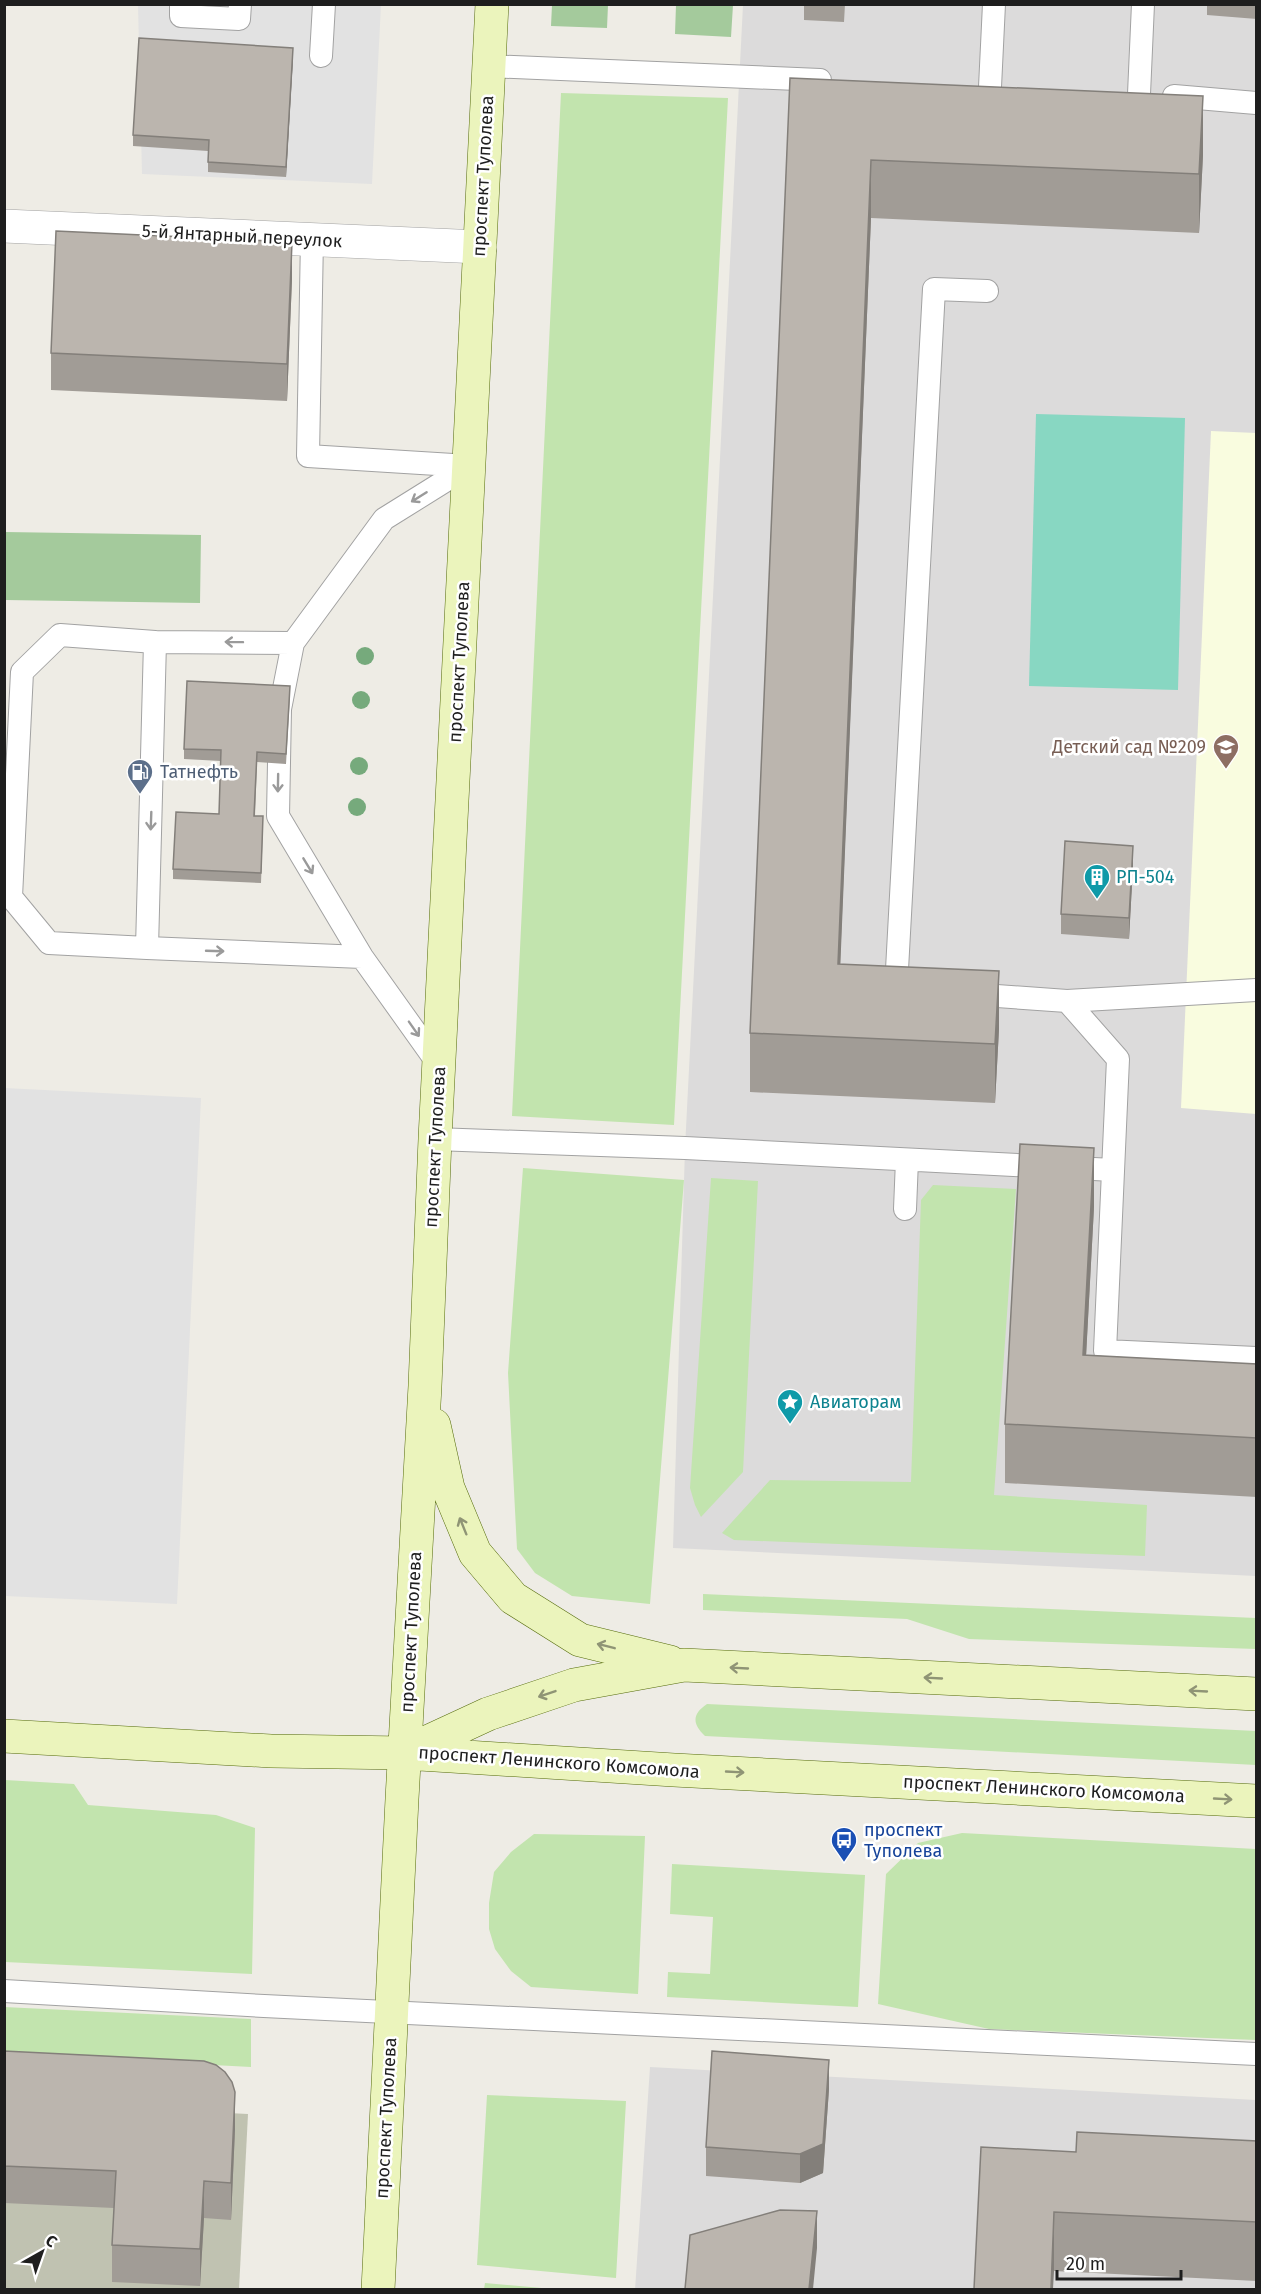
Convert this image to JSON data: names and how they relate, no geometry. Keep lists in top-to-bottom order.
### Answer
{
  "streets": {
    "main road": ["проспект Туполева", "проспект Ленинского Комсомола"],
    "street": ["5-й Янтарный переулок"]
  },
  "crossings": [
    ["проспект Туполева", "5-й Янтарный переулок"],
    ["проспект Туполева", "проспект Ленинского Комсомола"]
  ],
  "places": {
    "school or university": ["Детский сад №209"],
    "fuel station": ["Татнефть"],
    "building": ["РП-504"],
    "place": ["Авиаторам"],
    "bus stop": ["проспект Туполева"]
  },
  "scale_bar": "20 m",
  "north": "top right"
}
